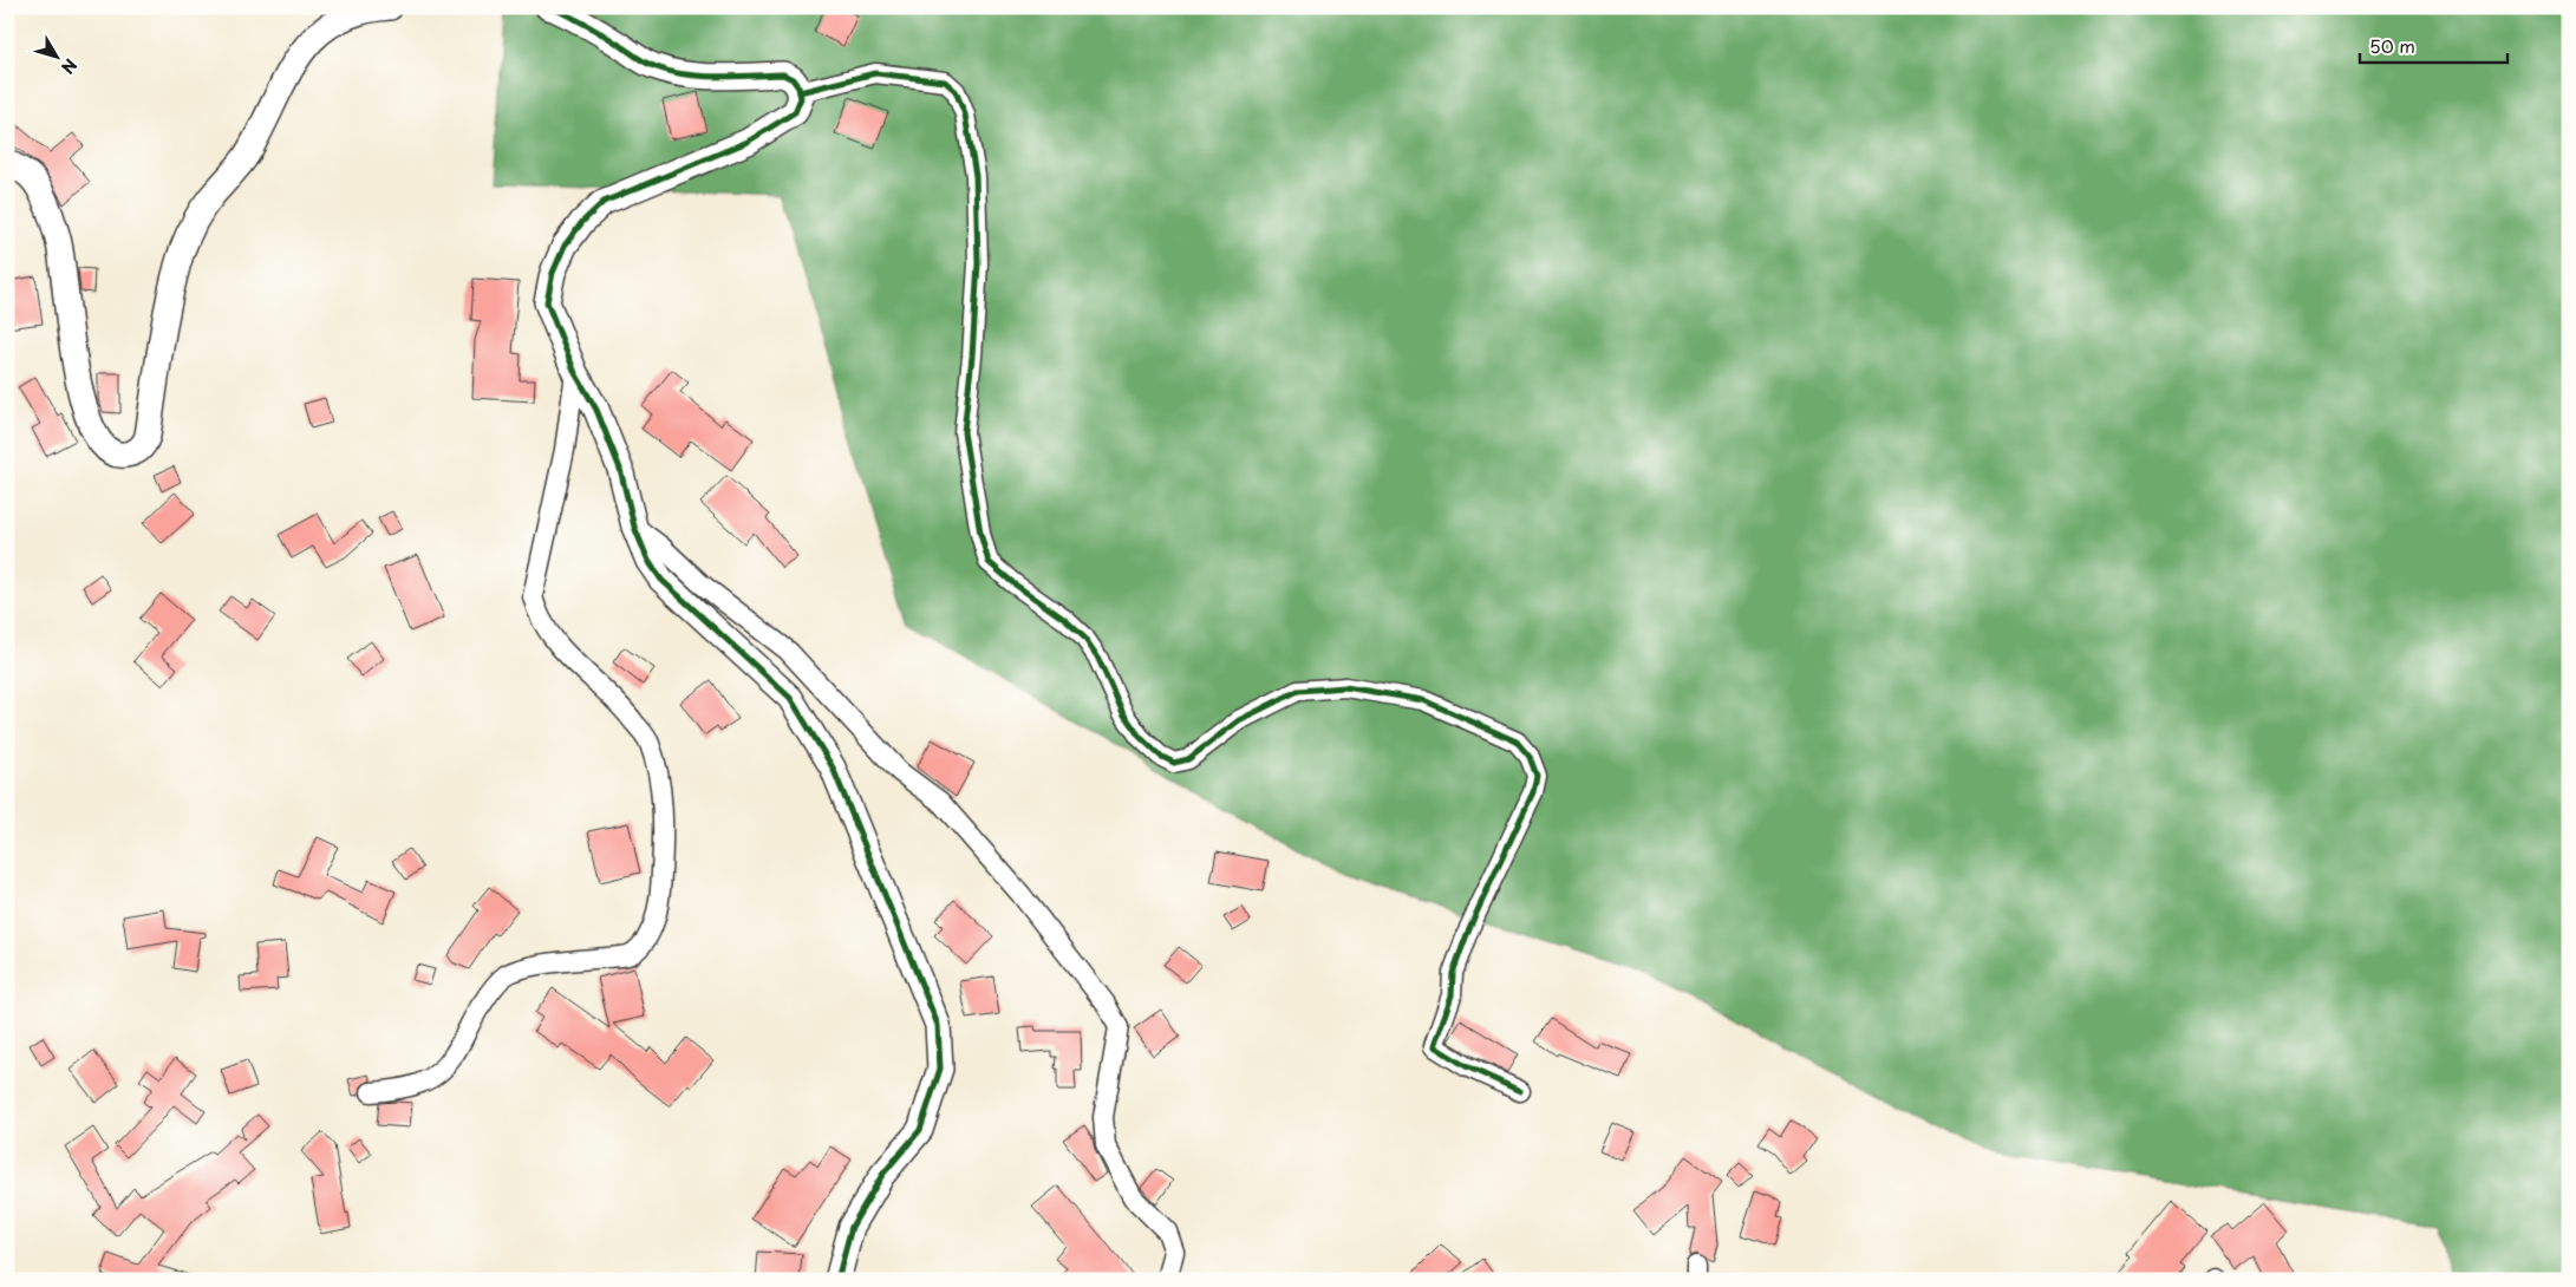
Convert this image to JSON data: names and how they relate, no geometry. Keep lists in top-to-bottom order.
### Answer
{
  "scale_bar": "50 m",
  "north": "bottom right"
}
